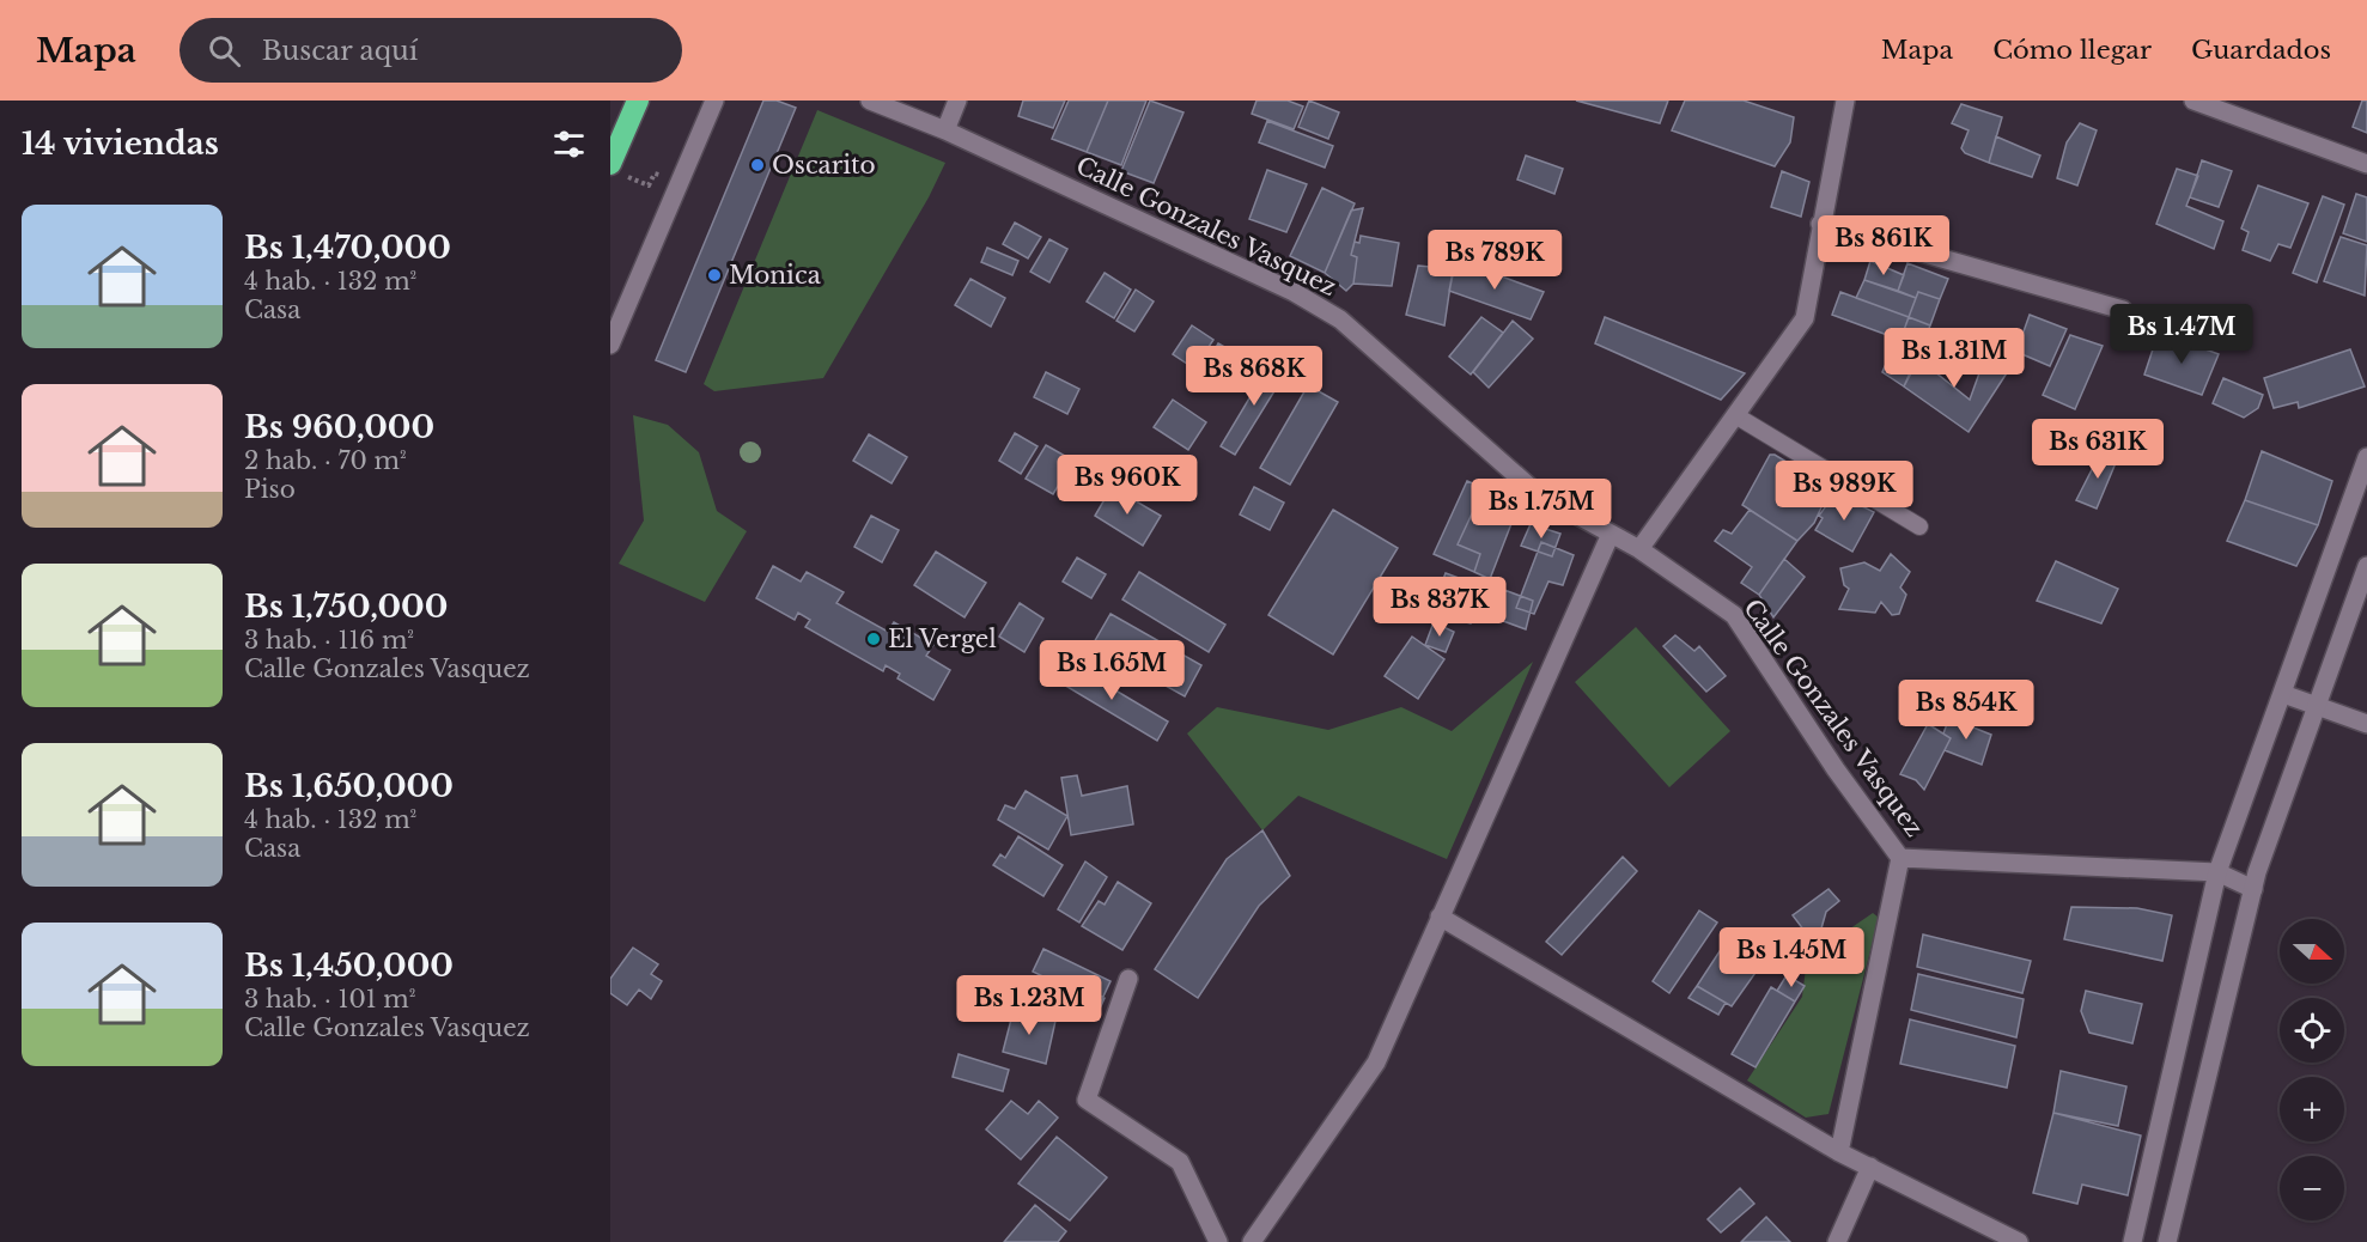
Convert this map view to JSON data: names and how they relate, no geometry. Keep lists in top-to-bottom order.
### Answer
{
  "streets": {
    "street": ["Calle Gonzales Vasquez"]
  },
  "places": ["Oscarito", "Monica", "El Vergel"],
  "north": "right",
  "page": {
    "header": "Mapa",
    "search": "Buscar aquí",
    "nav": ["Mapa", "Cómo llegar", "Guardados"],
    "heading": "14 viviendas",
    "list": [
      {
        "name": "Bs 1,470,000",
        "note": "4 hab. · 132 m² · Casa"
      },
      {
        "name": "Bs 960,000",
        "note": "2 hab. · 70 m² · Piso"
      },
      {
        "name": "Bs 1,750,000",
        "note": "3 hab. · 116 m² · Calle Gonzales Vasquez"
      },
      {
        "name": "Bs 1,650,000",
        "note": "4 hab. · 132 m² · Casa"
      },
      {
        "name": "Bs 1,450,000",
        "note": "3 hab. · 101 m² · Calle Gonzales Vasquez"
      }
    ],
    "price": [
      "Bs 861K",
      "Bs 789K",
      "Bs 1.47M",
      "Bs 1.31M",
      "Bs 868K",
      "Bs 631K",
      "Bs 960K",
      "Bs 989K",
      "Bs 1.75M",
      "Bs 837K",
      "Bs 1.65M",
      "Bs 854K",
      "Bs 1.45M",
      "Bs 1.23M"
    ],
    "map_buttons": ["+", "−"]
  }
}
